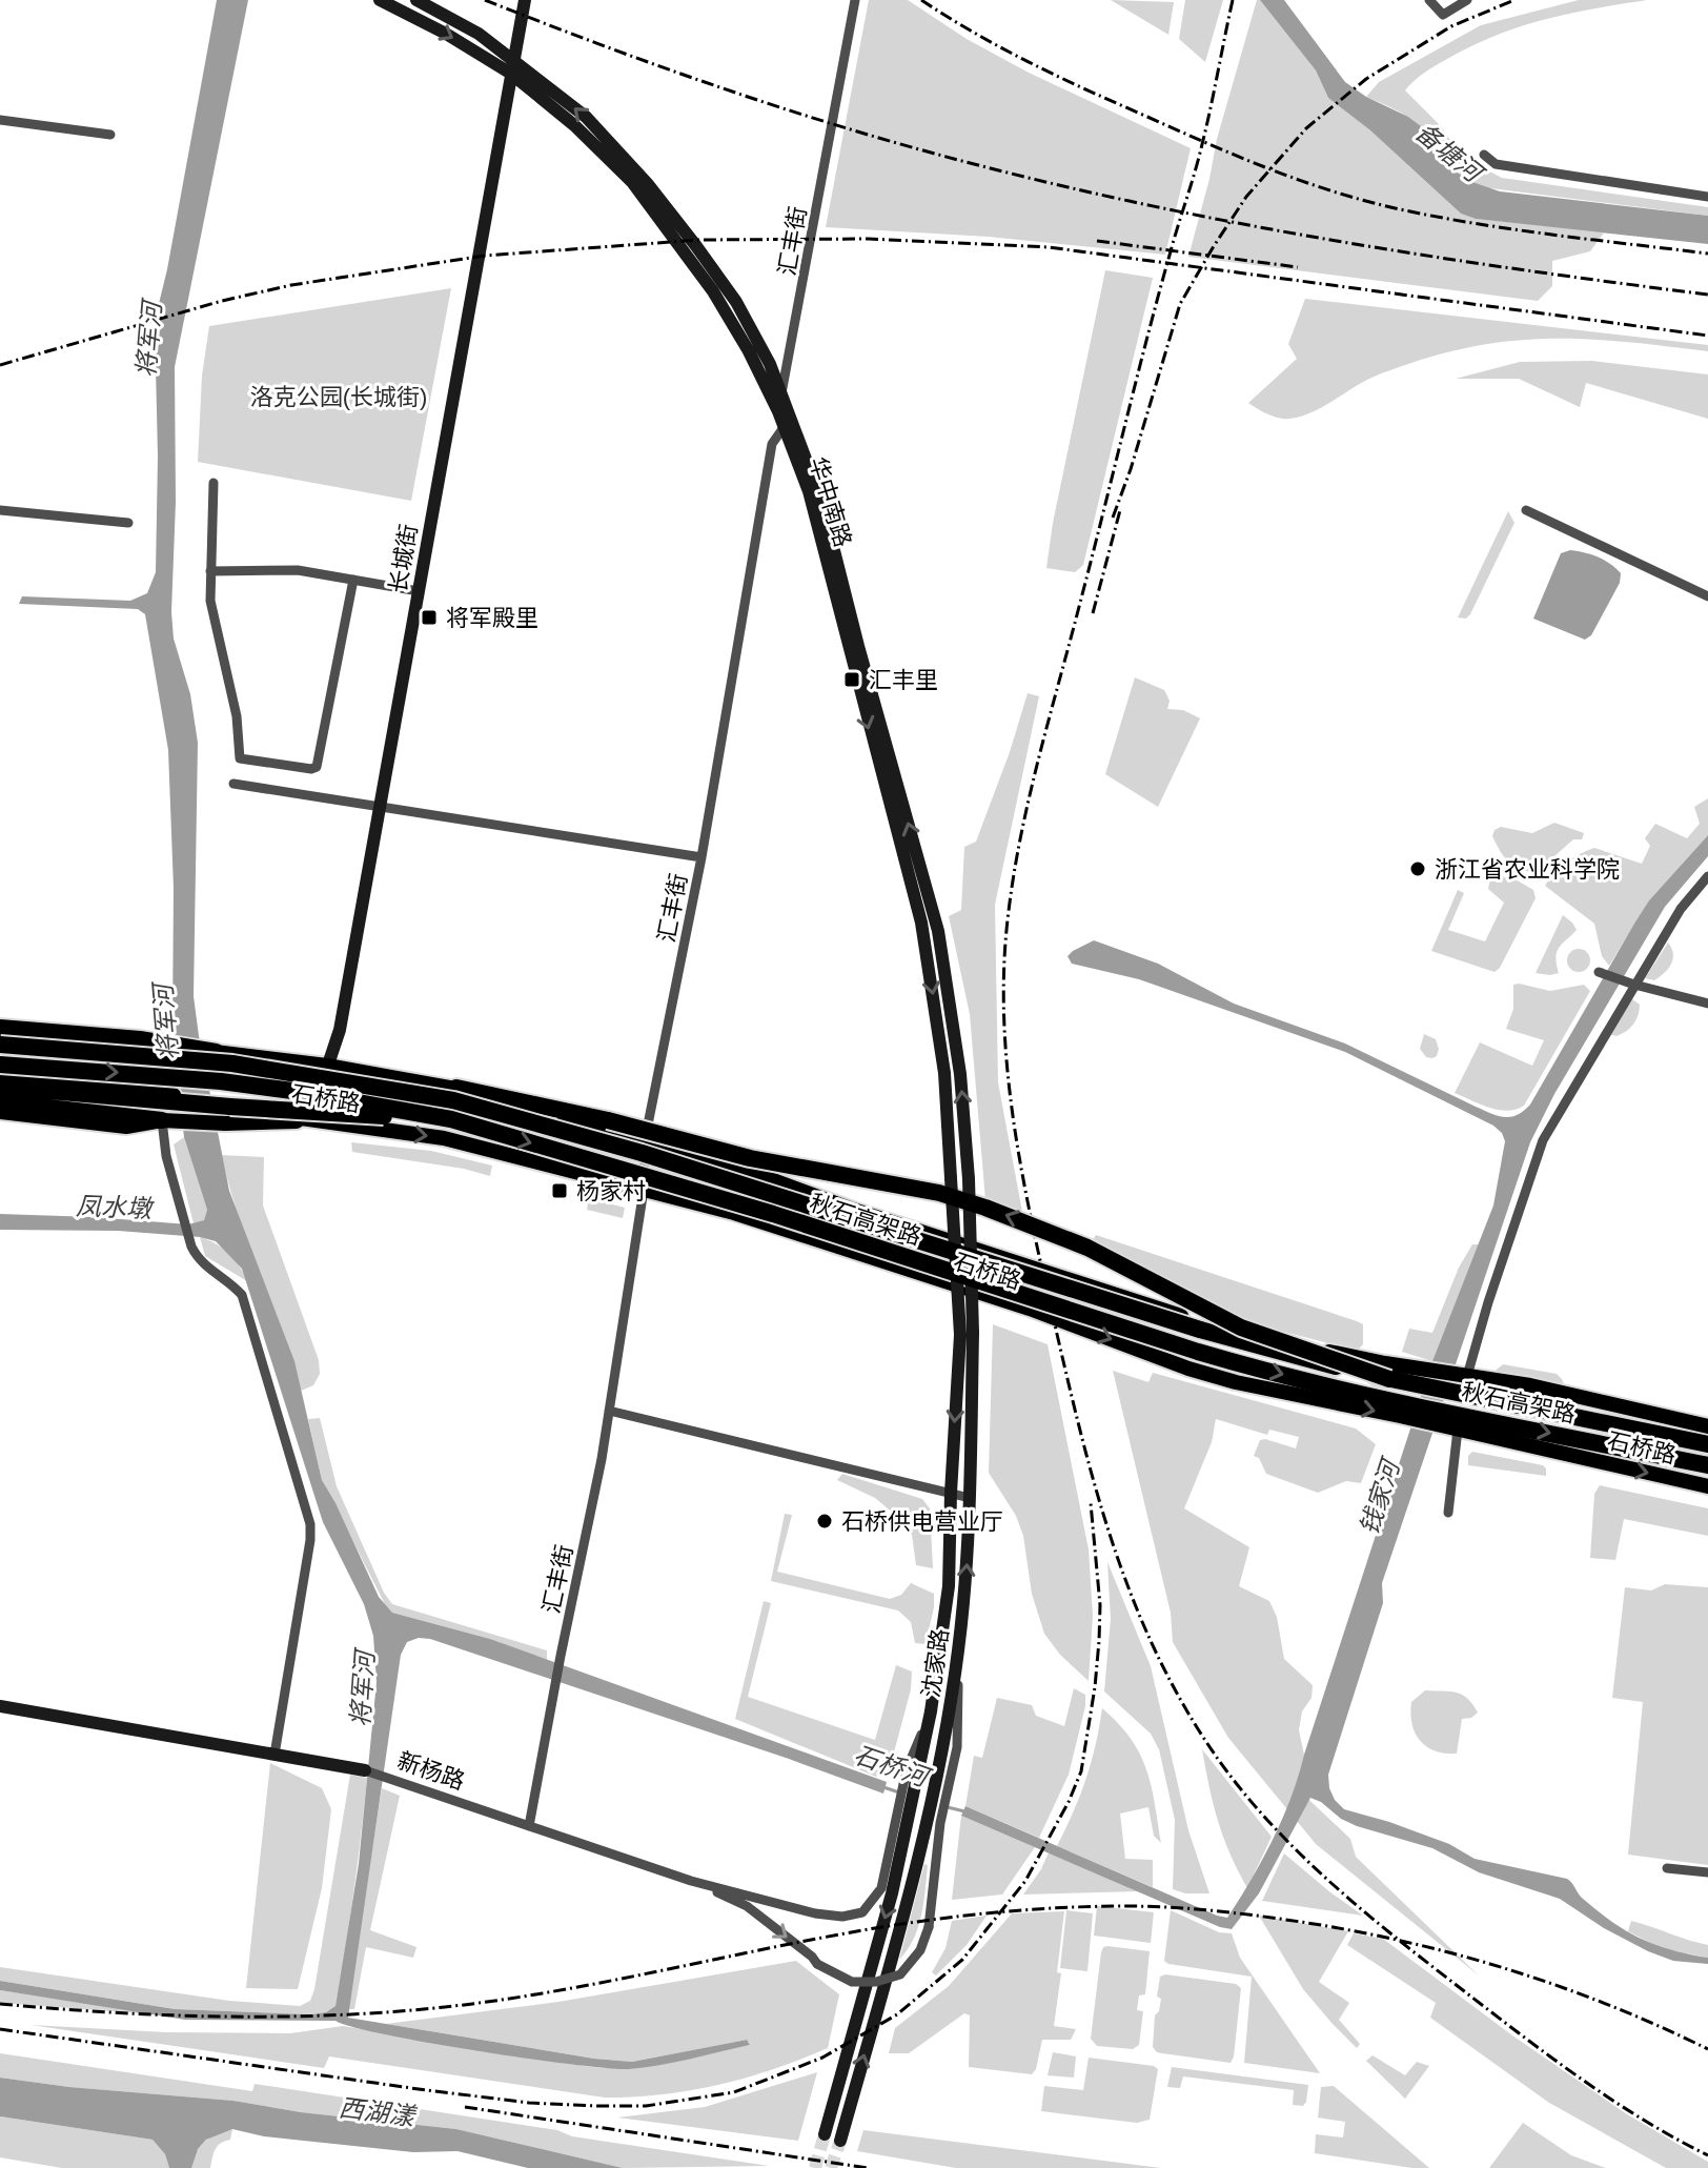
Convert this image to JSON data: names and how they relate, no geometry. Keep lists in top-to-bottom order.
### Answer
{
  "streets": {
    "highway": ["秋石高架路"],
    "main road": [
      "华中南路",
      "长城街",
      "石桥路",
      "沈家路",
      "新杨路"
    ],
    "street": ["汇丰街"]
  },
  "crossings": [
    ["汇丰街", "华中南路"],
    ["汇丰街", "石桥路"],
    ["汇丰街", "新杨路"],
    ["华中南路", "长城街"],
    ["华中南路", "沈家路"],
    ["长城街", "石桥路"]
  ],
  "water": [
    "备塘河",
    "将军河",
    "凤水墩",
    "钱家河",
    "石桥河",
    "西湖漾"
  ],
  "parks": ["洛克公园(长城街)"],
  "places": {
    "transit": ["将军殿里", "汇丰里", "杨家村"],
    "other": ["浙江省农业科学院", "石桥供电营业厅"]
  }
}
